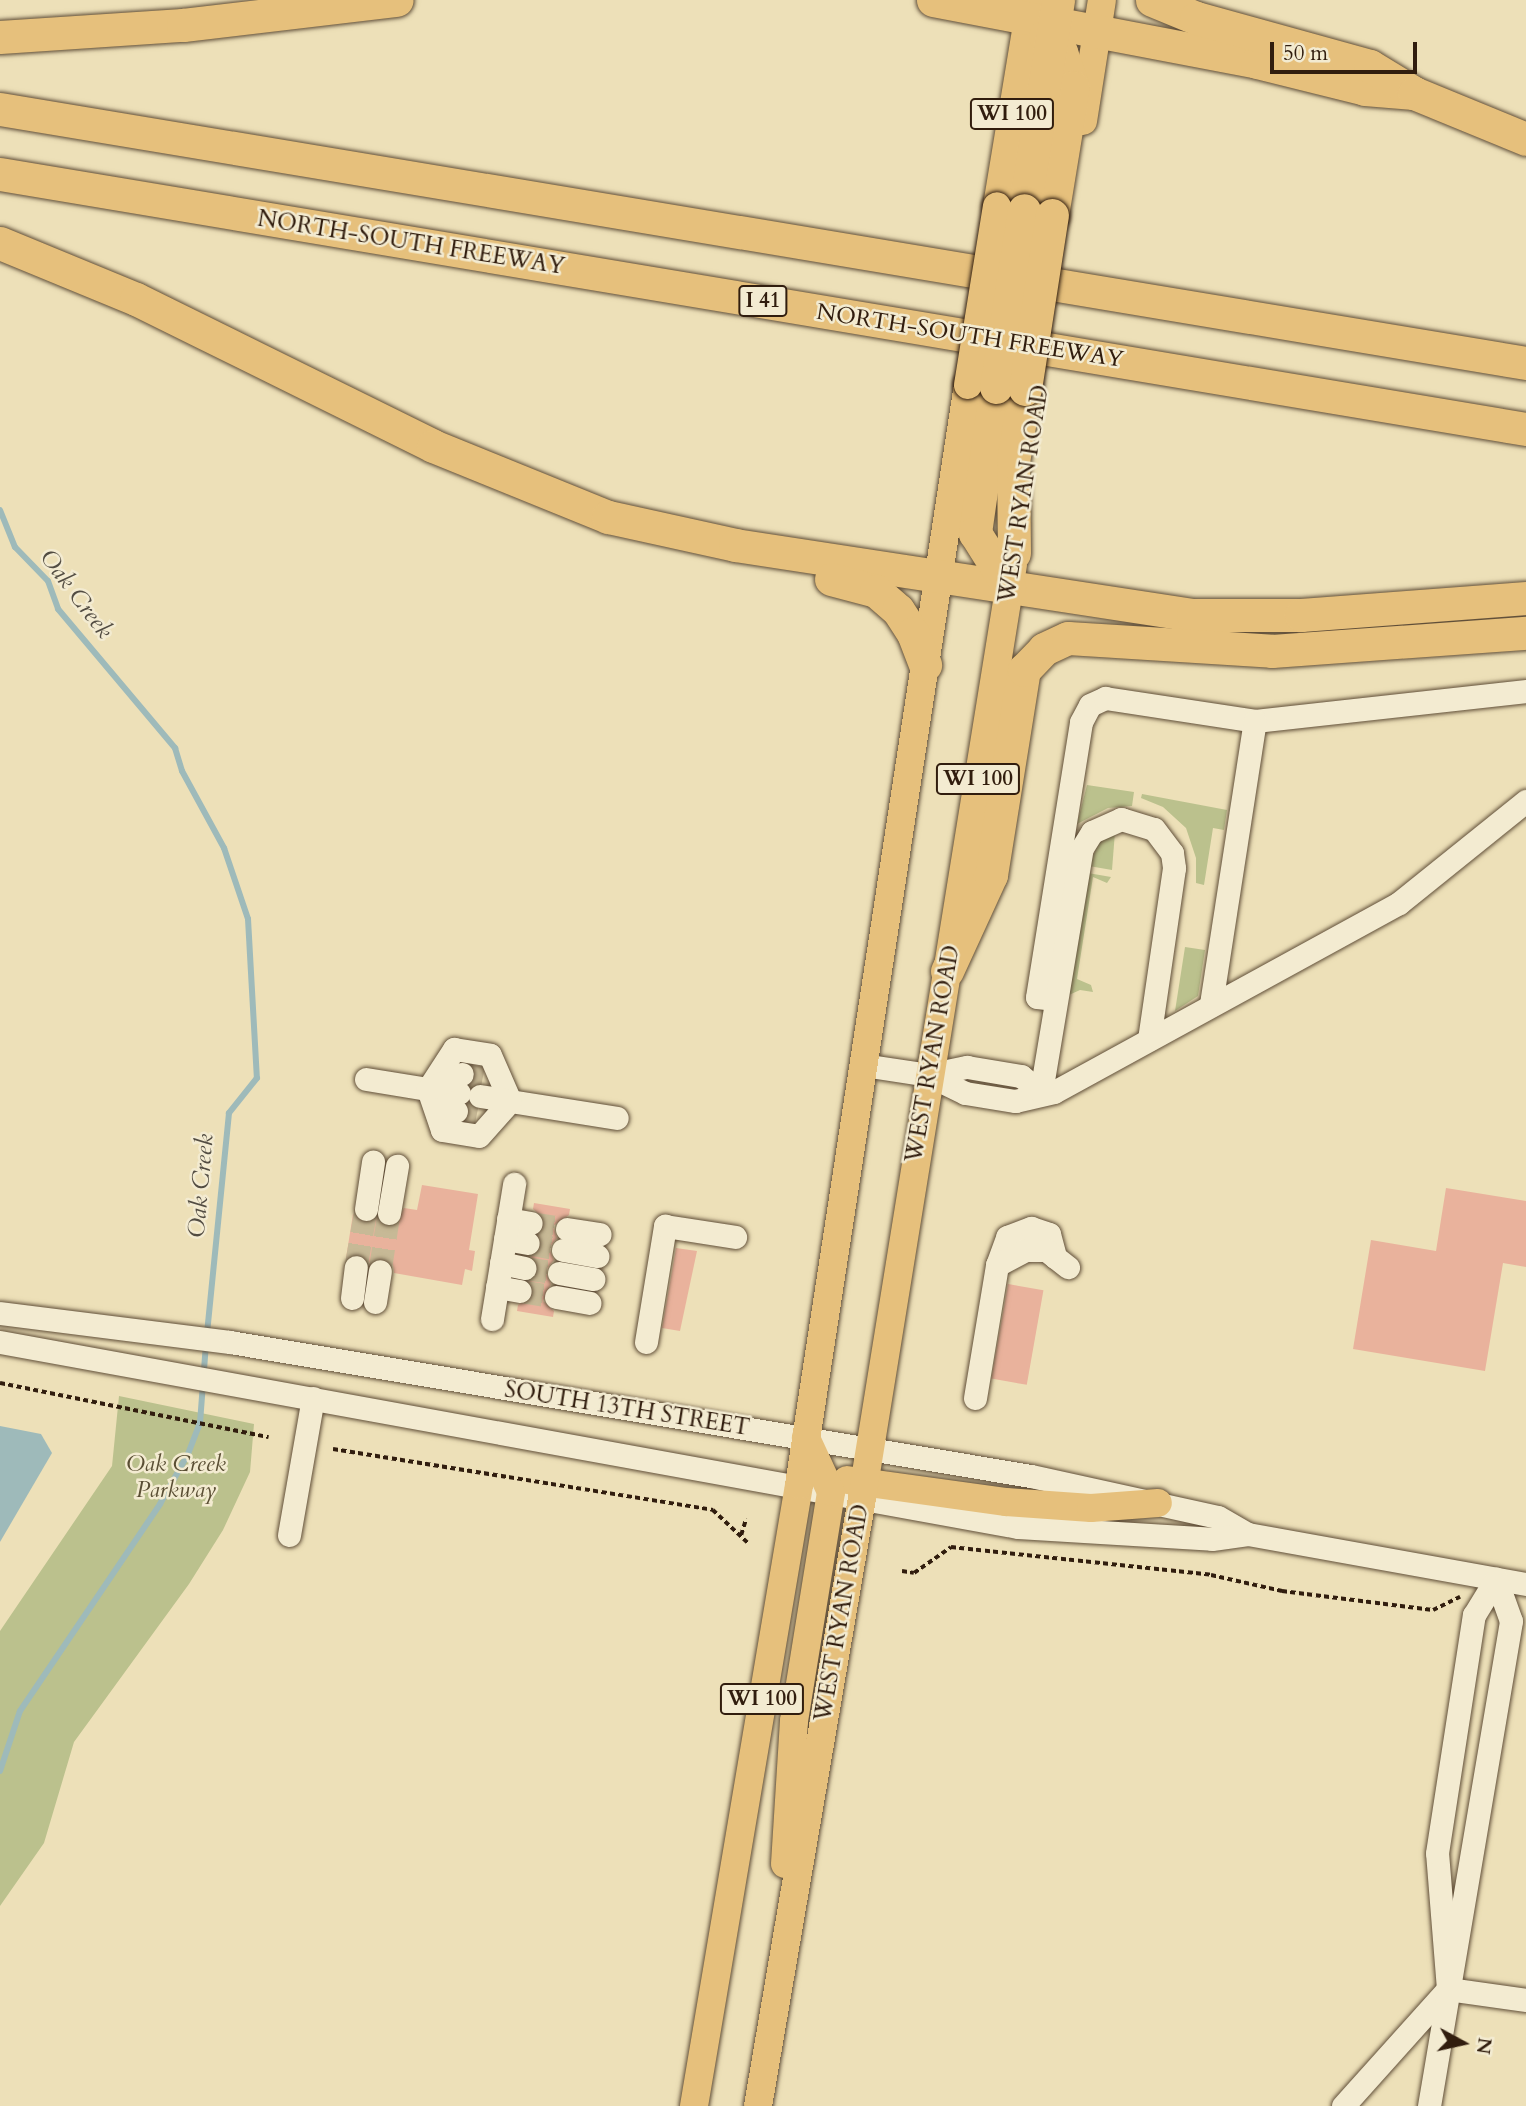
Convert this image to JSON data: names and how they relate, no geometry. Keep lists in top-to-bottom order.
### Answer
{
  "streets": {
    "highway": ["NORTH-SOUTH FREEWAY", "I 41"],
    "main road": ["WI 100", "WEST RYAN ROAD"],
    "street": ["SOUTH 13TH STREET"]
  },
  "crossings": [
    ["WI 100", "SOUTH 13TH STREET"],
    ["WEST RYAN ROAD", "SOUTH 13TH STREET"]
  ],
  "water": ["Oak Creek"],
  "parks": ["Oak Creek Parkway"],
  "scale_bar": "50 m",
  "north": "right"
}
